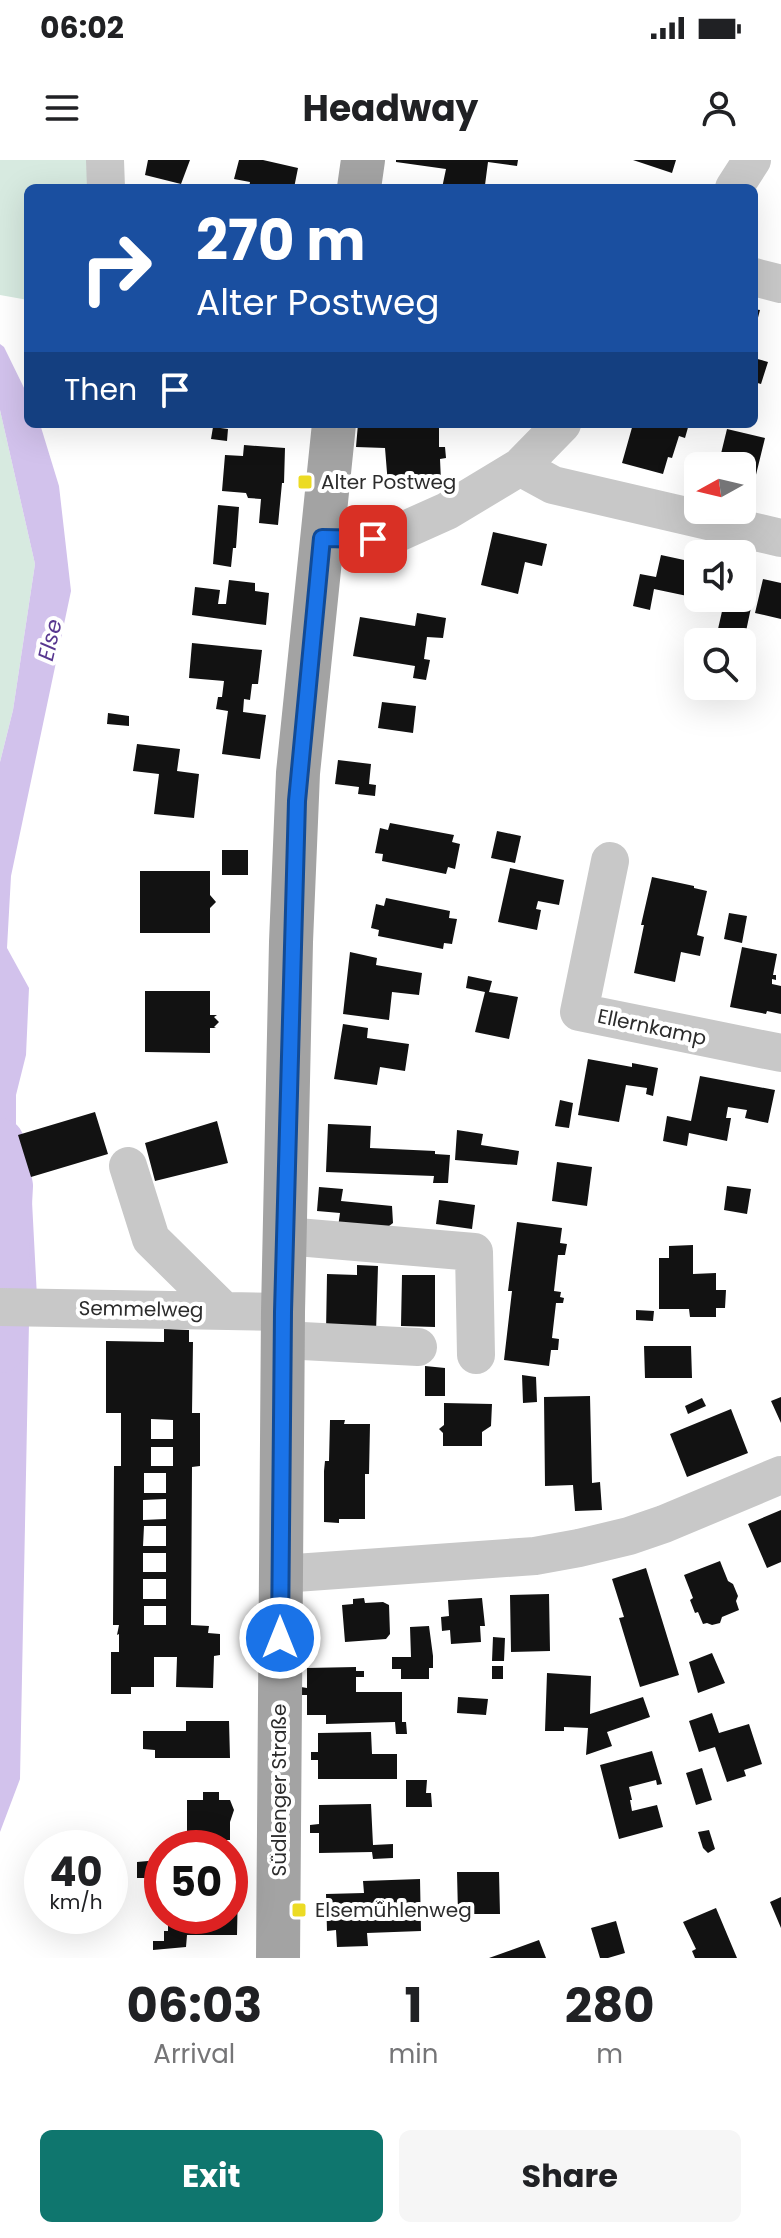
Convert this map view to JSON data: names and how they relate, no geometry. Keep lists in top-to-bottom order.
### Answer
{
  "streets": {
    "main road": ["Südlenger Straße"],
    "street": ["Ellernkamp", "Semmelweg"]
  },
  "crossings": [
    ["Semmelweg", "Südlenger Straße"]
  ],
  "water": ["Else"],
  "places": {
    "transit": ["Alter Postweg", "Elsemühlenweg"]
  },
  "north": "left",
  "page": {
    "status": "06:02",
    "header": "Headway",
    "turn": ["270 m", "Alter Postweg"],
    "then": "Then",
    "speed": "40 km/h",
    "limit": "50",
    "eta": [
      "06:03",
      "Arrival",
      "1",
      "min",
      "280",
      "m"
    ],
    "buttons": ["Exit", "Share"]
  }
}
